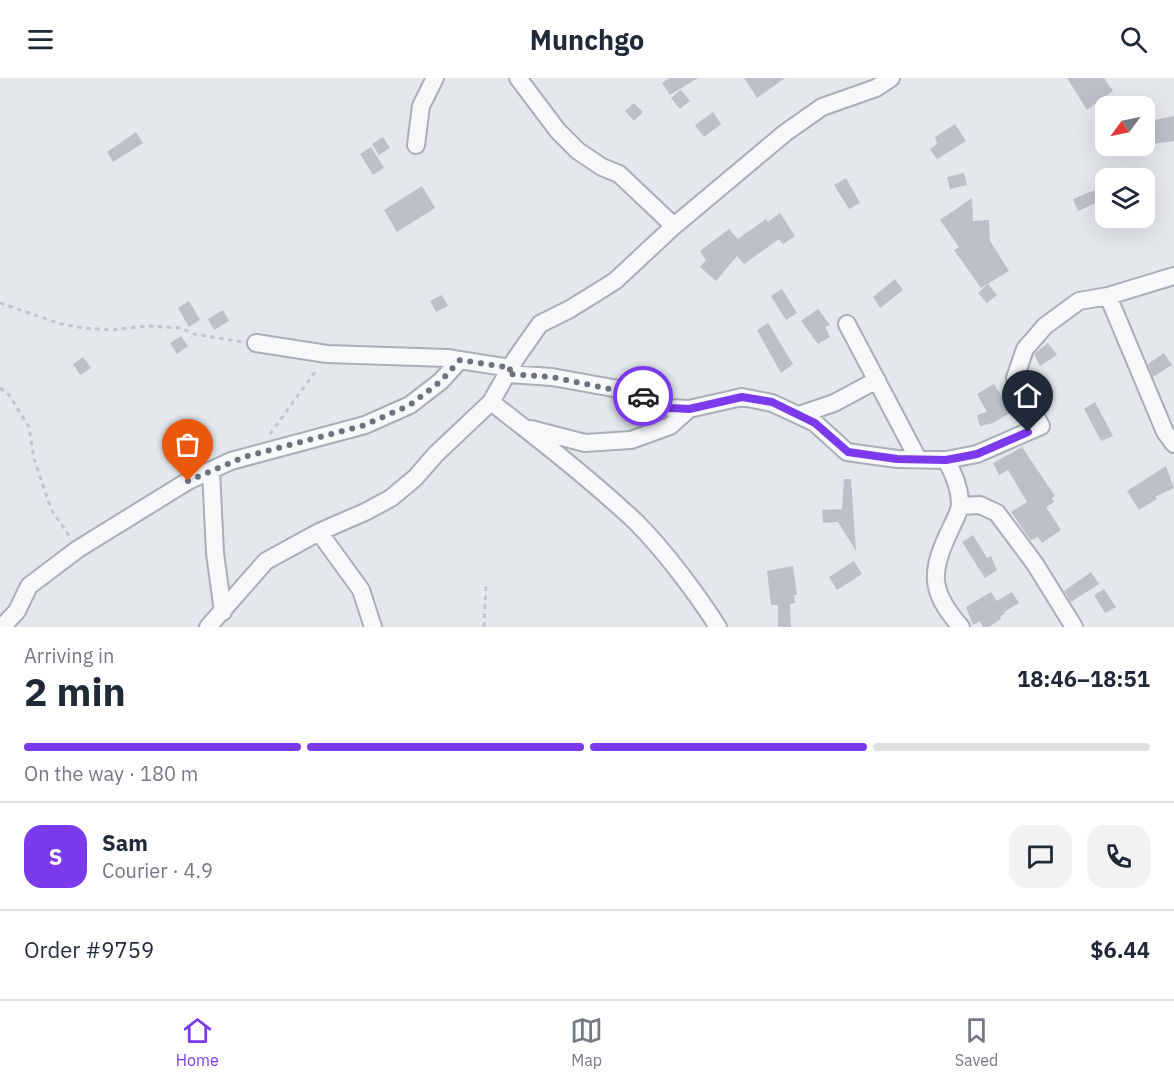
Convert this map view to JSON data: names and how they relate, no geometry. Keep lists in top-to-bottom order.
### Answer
{
  "north": "bottom left",
  "page": {
    "header": "Munchgo",
    "heading": ["2 min", "Arriving in", "18:46–18:51"],
    "panel": [
      "Sam",
      "Courier · 4.9",
      "Order #9759",
      "$6.44"
    ],
    "bar": "On the way · 180 m",
    "round": "S",
    "tabs": ["Home", "Map", "Saved"]
  }
}
